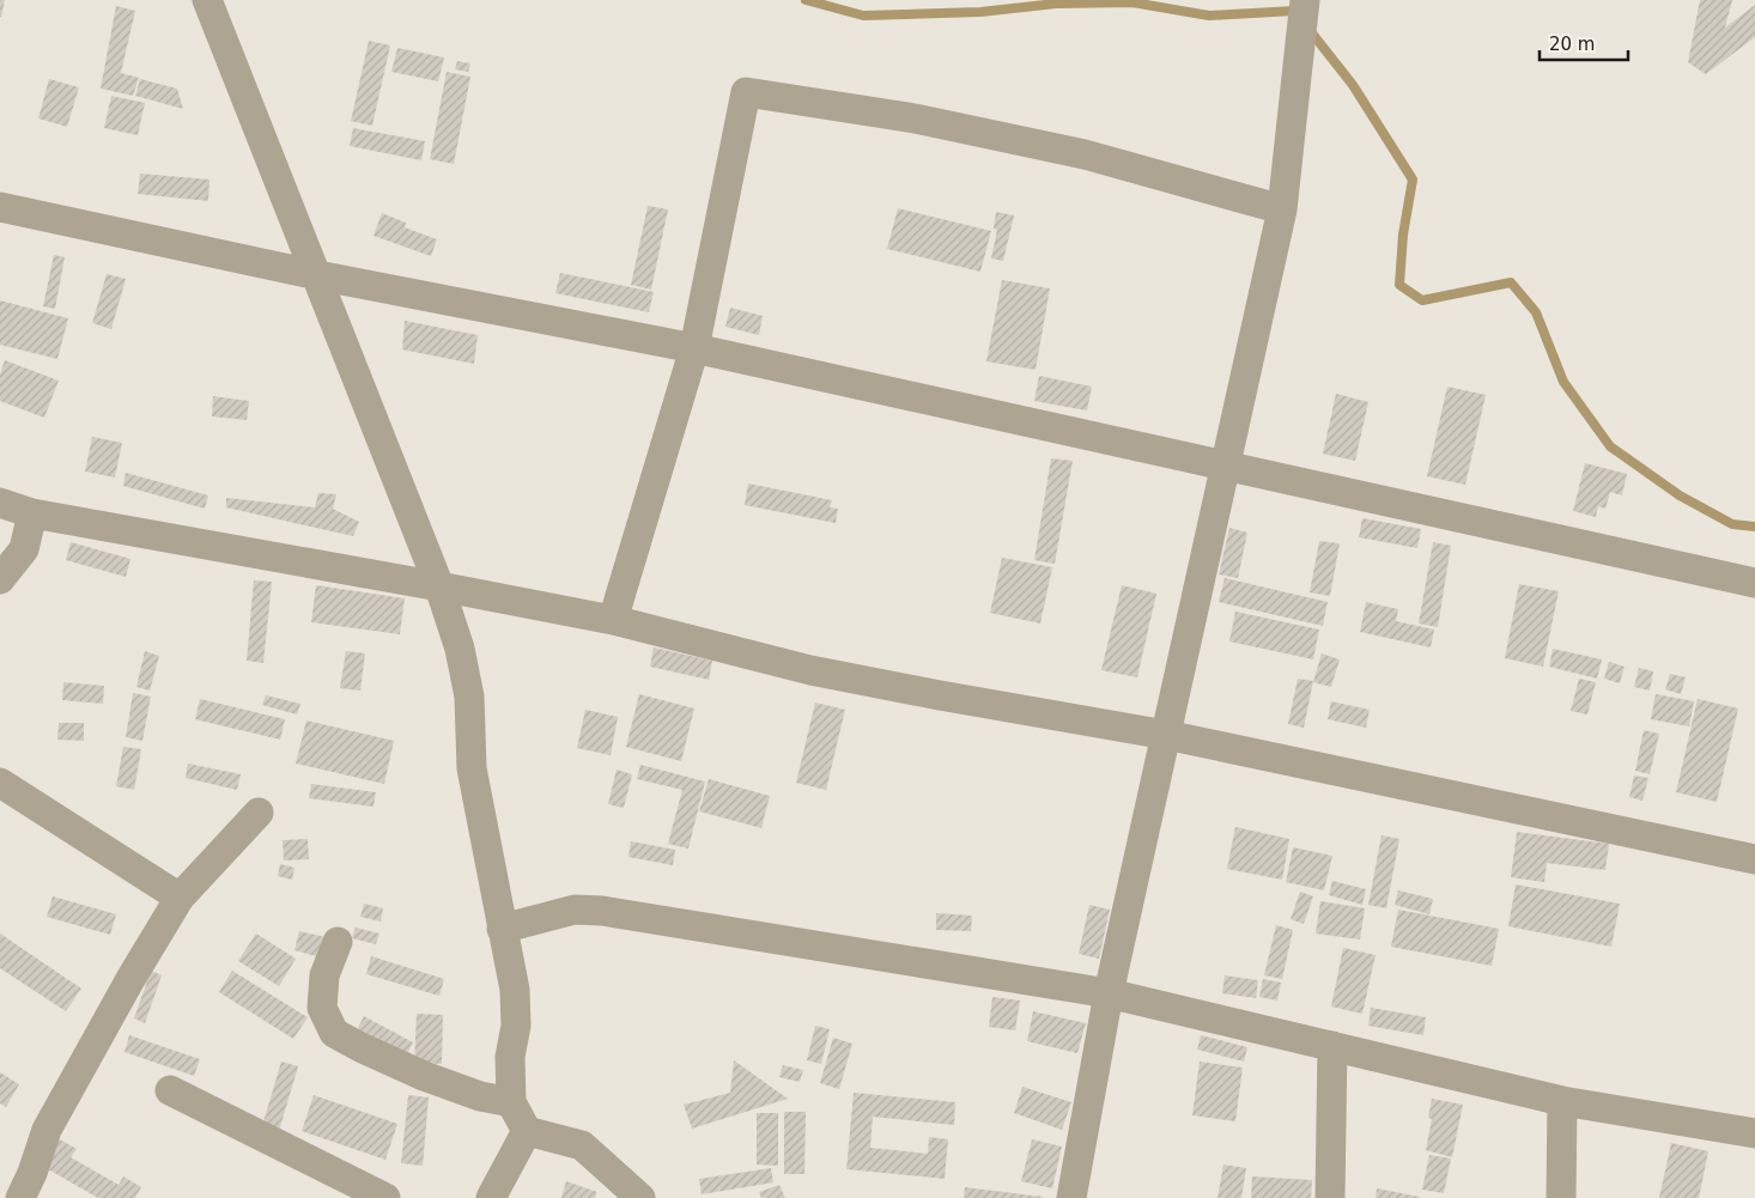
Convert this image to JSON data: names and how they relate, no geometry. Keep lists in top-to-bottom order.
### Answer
{
  "scale_bar": "20 m"
}
